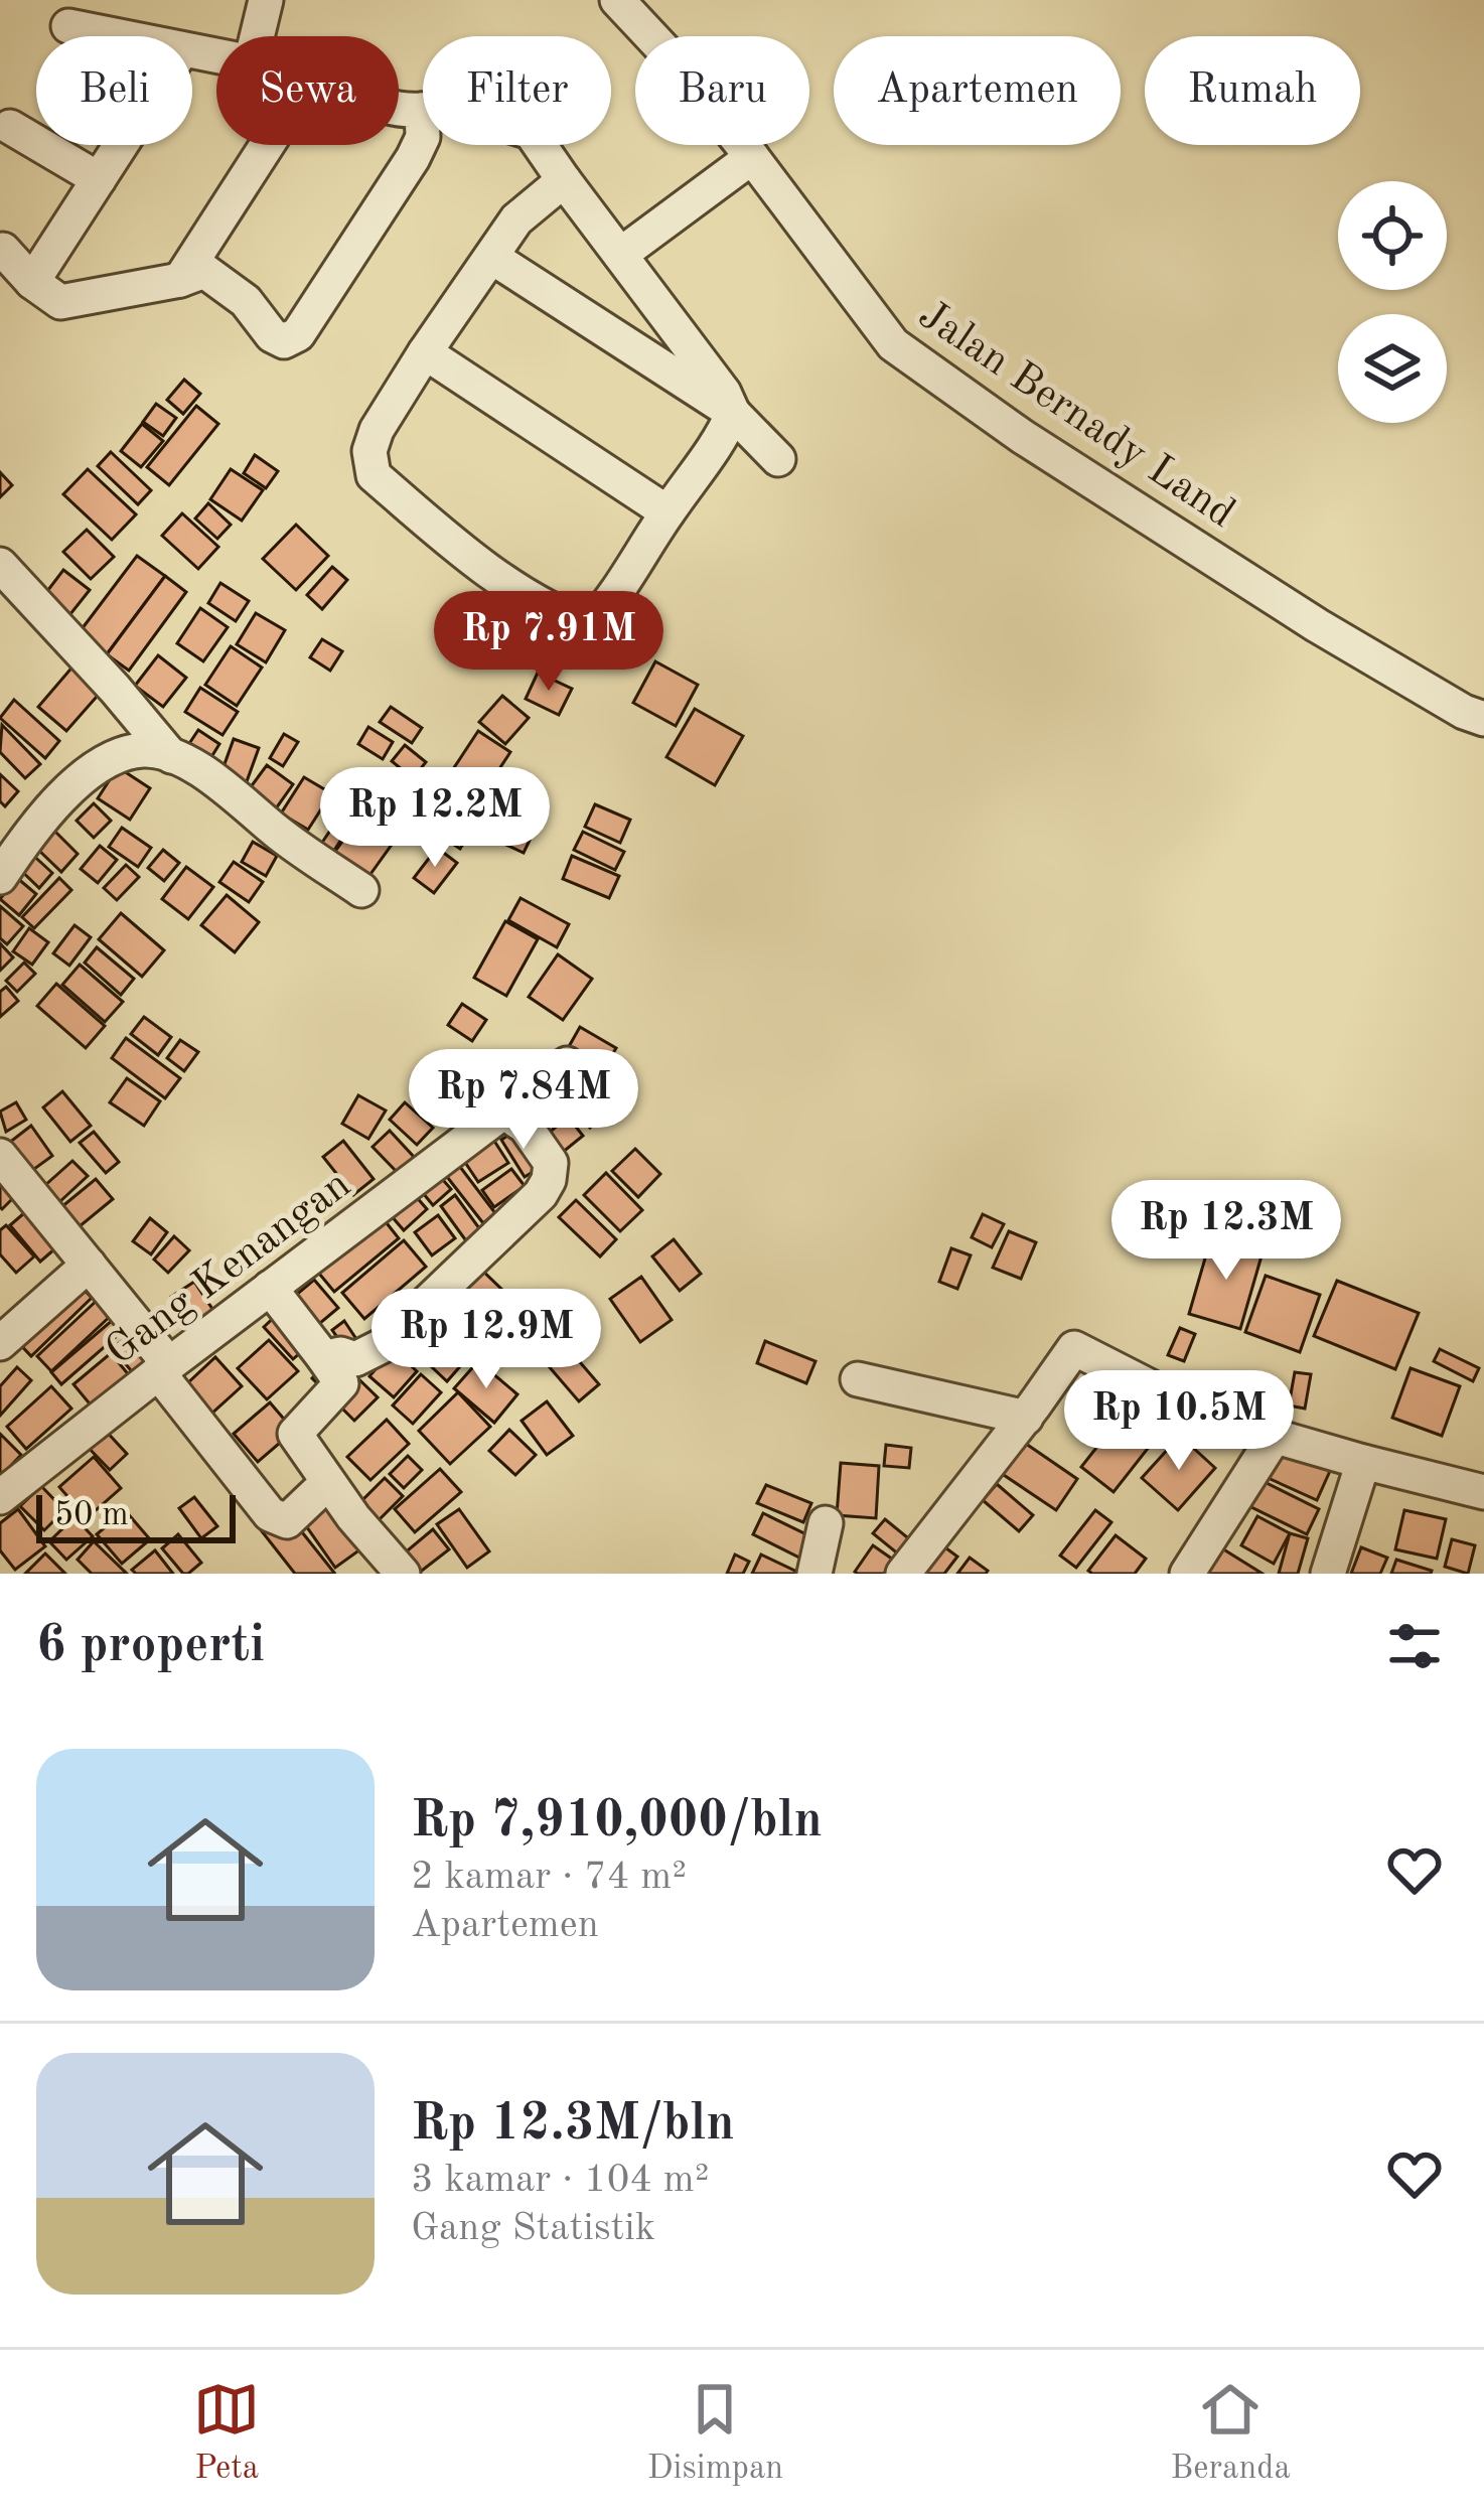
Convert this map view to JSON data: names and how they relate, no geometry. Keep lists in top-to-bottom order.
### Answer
{
  "streets": {
    "street": ["Jalan Bernady Land", "Gang Kenangan"]
  },
  "scale_bar": "50 m",
  "page": {
    "chip": [
      "Beli",
      "Sewa",
      "Filter",
      "Baru",
      "Apartemen",
      "Rumah"
    ],
    "price": [
      "Rp 7.91M",
      "Rp 12.2M",
      "Rp 7.84M",
      "Rp 12.3M",
      "Rp 12.9M",
      "Rp 10.5M"
    ],
    "scale": "50 m",
    "heading": "6 properti",
    "list": [
      {
        "name": "Rp 7,910,000/bln",
        "note": "2 kamar · 74 m² · Apartemen"
      },
      {
        "name": "Rp 12.3M/bln",
        "note": "3 kamar · 104 m² · Gang Statistik"
      }
    ],
    "tabs": ["Peta", "Disimpan", "Beranda"]
  }
}
